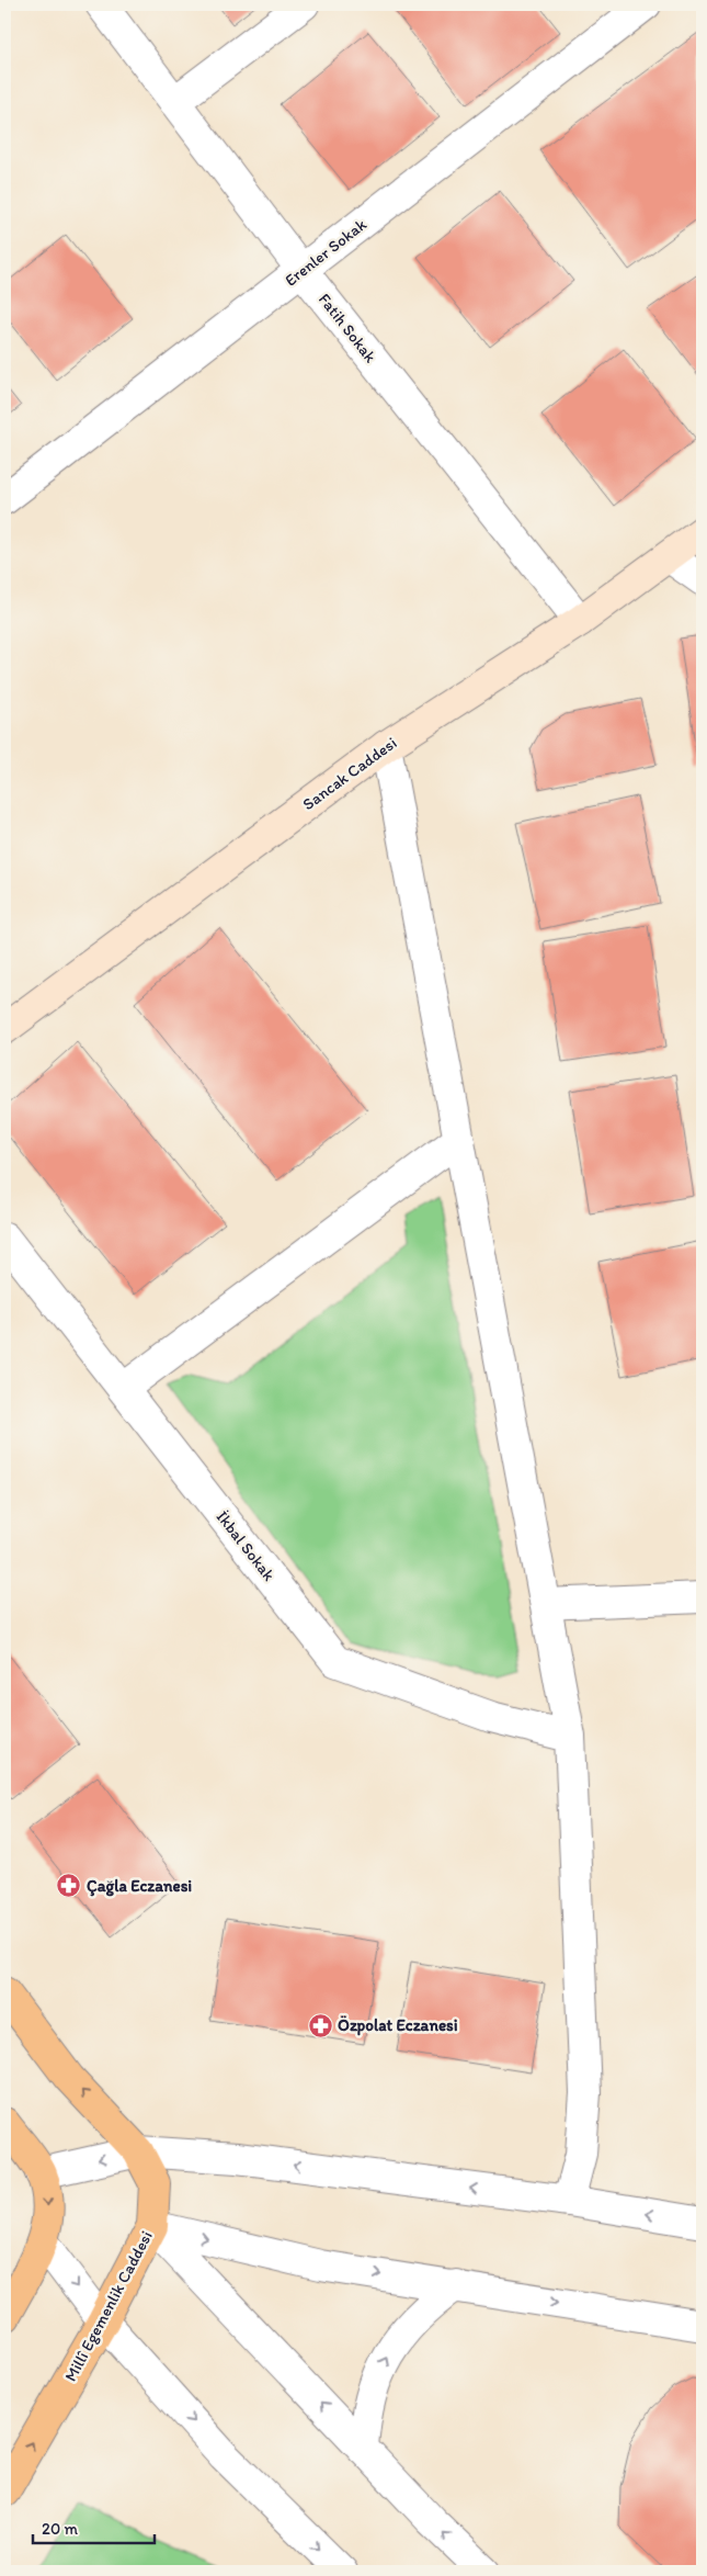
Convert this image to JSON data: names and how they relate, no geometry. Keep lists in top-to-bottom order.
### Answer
{
  "streets": {
    "main road": ["Millî Egemenlik Caddesi"],
    "street": [
      "Erenler Sokak",
      "Fatih Sokak",
      "Sancak Caddesi",
      "İkbal Sokak"
    ]
  },
  "crossings": [
    ["Erenler Sokak", "Fatih Sokak"],
    ["Fatih Sokak", "Sancak Caddesi"]
  ],
  "one_way": ["Millî Egemenlik Caddesi"],
  "places": {
    "pharmacy": ["Çağla Eczanesi", "Özpolat Eczanesi"]
  },
  "scale_bar": "20 m"
}
